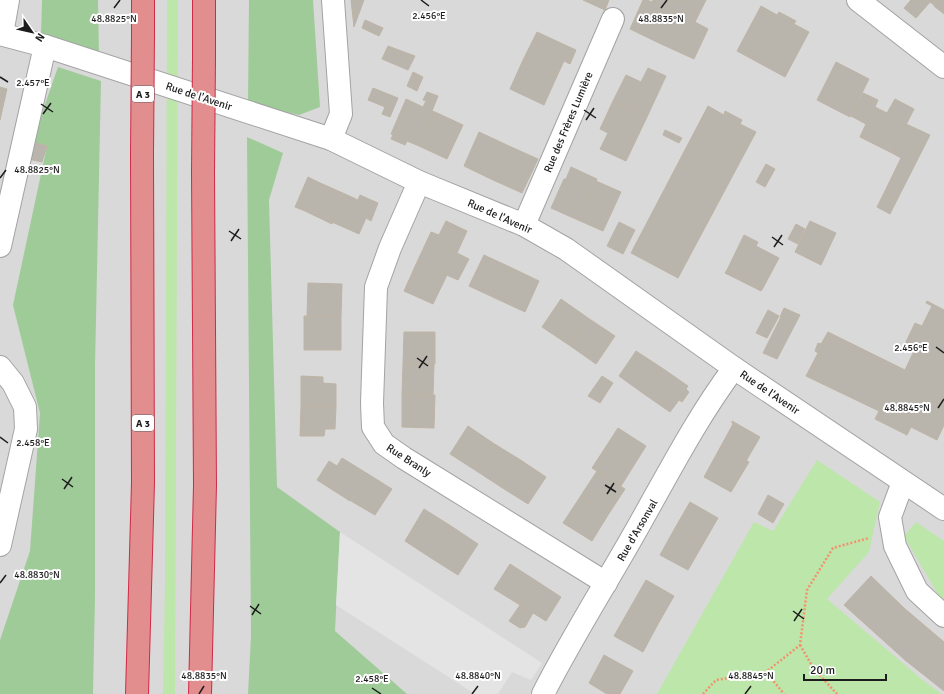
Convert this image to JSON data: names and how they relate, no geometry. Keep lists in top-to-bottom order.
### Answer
{
  "streets": {
    "highway": ["A 3"],
    "street": [
      "Rue de l'Avenir",
      "Rue des Frères Lumière",
      "Rue Branly",
      "Rue d'Arsonval"
    ]
  },
  "crossings": [
    ["Rue de l'Avenir", "Rue des Frères Lumière"],
    ["Rue de l'Avenir", "Rue Branly"],
    ["Rue de l'Avenir", "Rue d'Arsonval"],
    ["Rue Branly", "Rue d'Arsonval"]
  ],
  "scale_bar": "20 m",
  "north": "bottom right",
  "coordinates": [
    "2.456°E",
    "48.8825°N",
    "48.8835°N",
    "2.457°E",
    "48.8845°N",
    "2.458°E",
    "48.8830°N",
    "48.8840°N"
  ]
}
